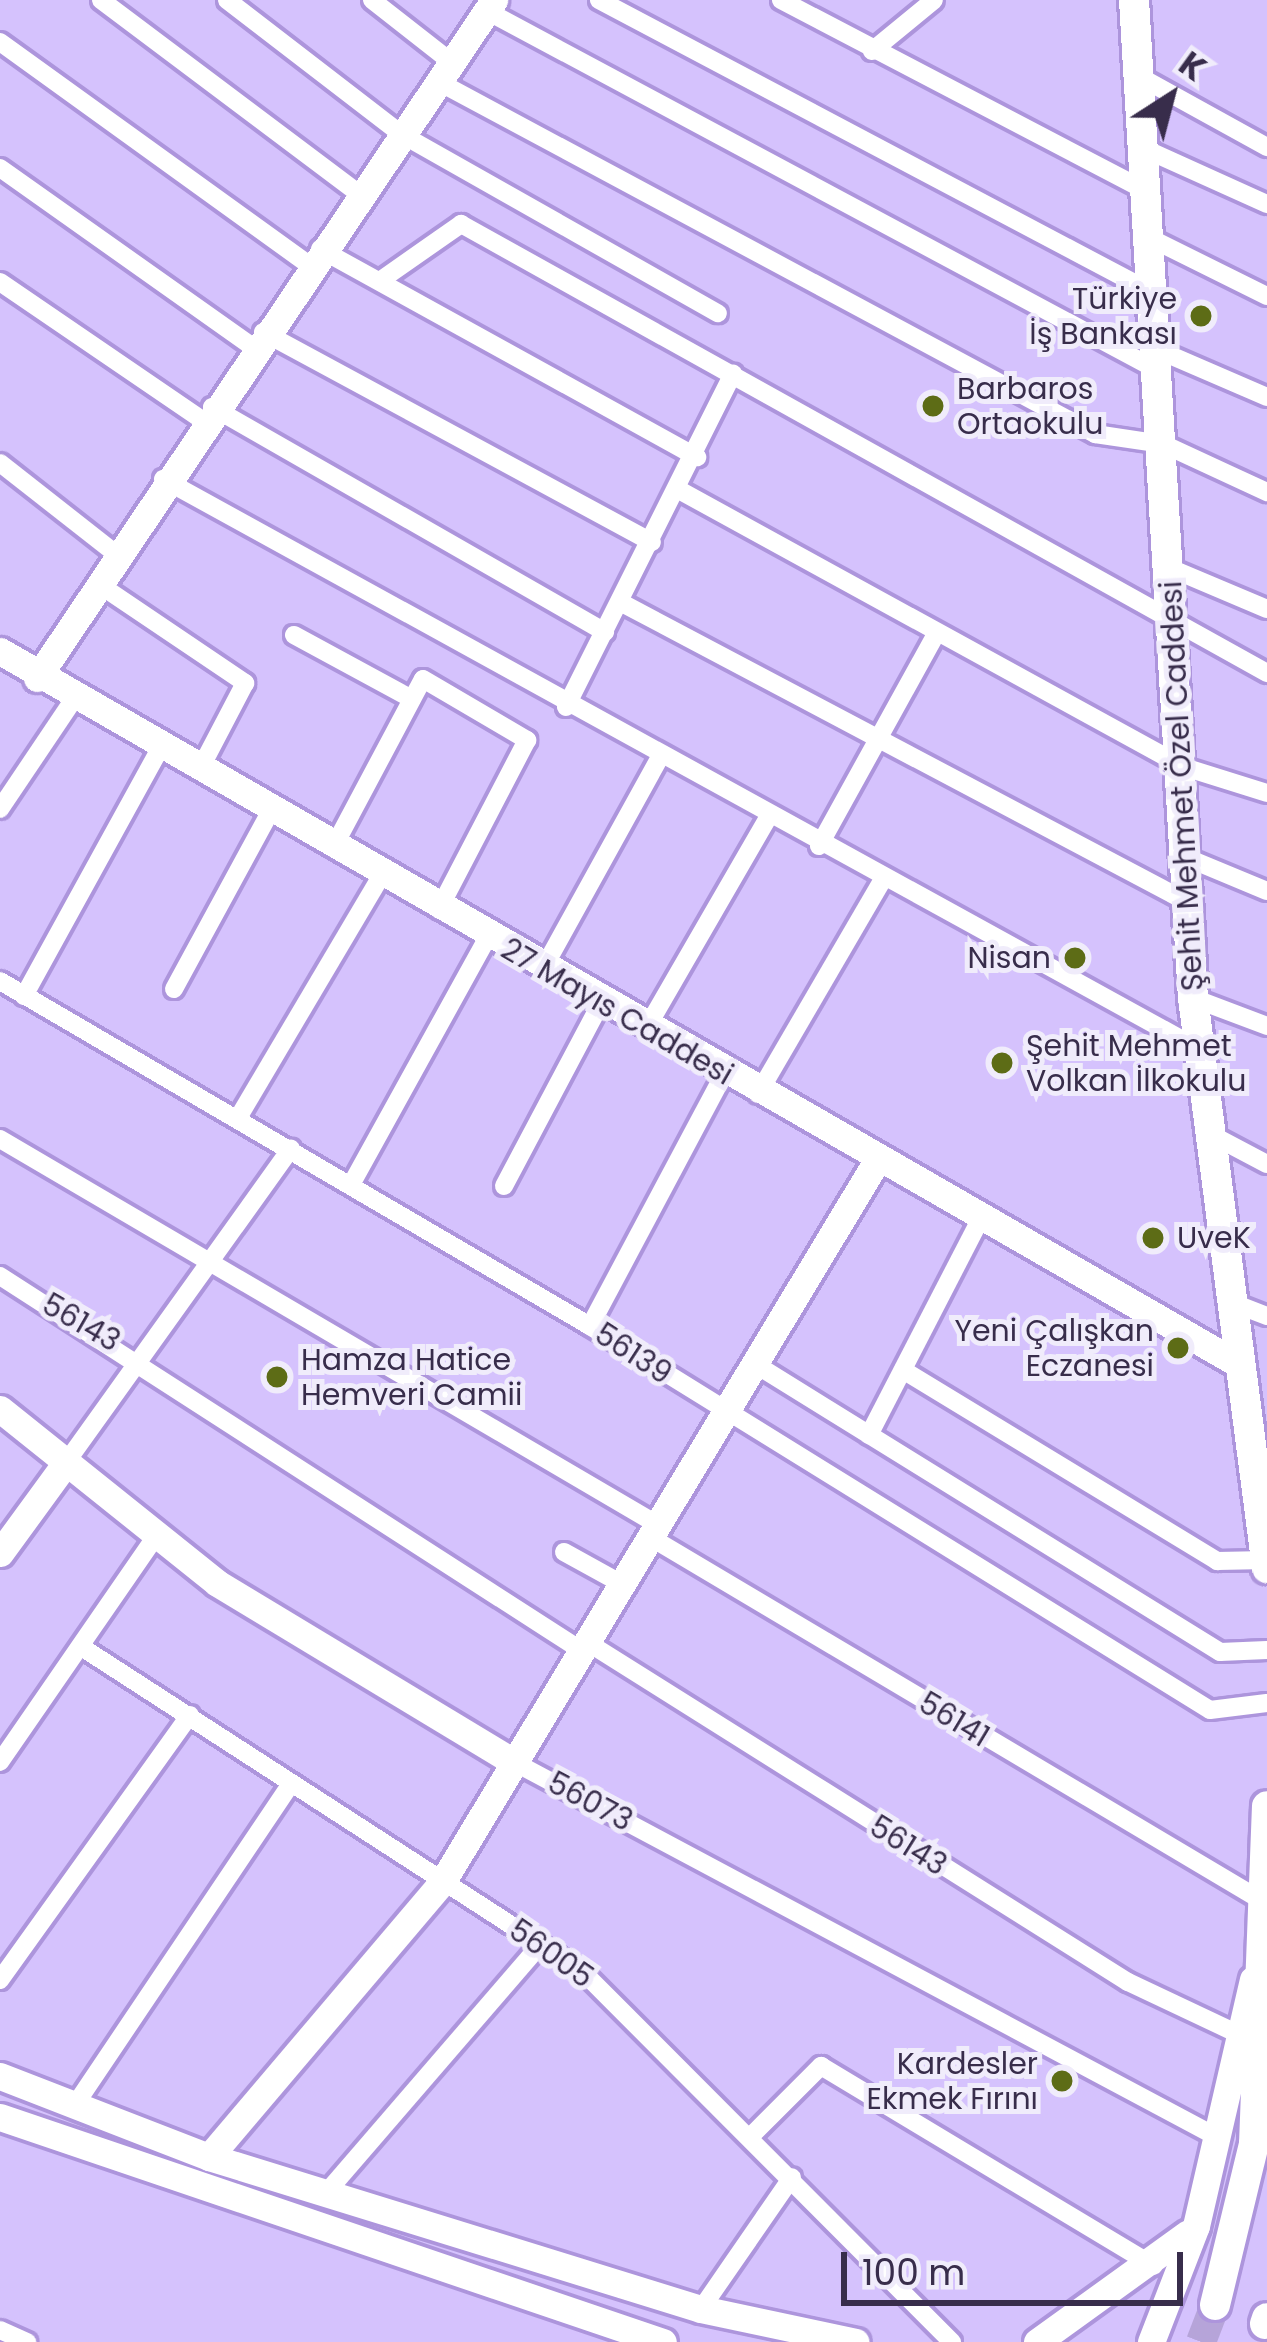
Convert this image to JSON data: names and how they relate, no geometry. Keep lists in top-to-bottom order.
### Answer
{
  "streets": {
    "main road": ["Şehit Mehmet Özel Caddesi"],
    "street": [
      "27 Mayıs Caddesi",
      "56143",
      "56139",
      "56141",
      "56073",
      "56005"
    ]
  },
  "crossings": [
    ["Şehit Mehmet Özel Caddesi", "27 Mayıs Caddesi"]
  ],
  "places": [
    "Türkiye İş Bankası",
    "Barbaros Ortaokulu",
    "Nisan",
    "Şehit Mehmet Volkan İlkokulu",
    "UveK",
    "Yeni Çalışkan Eczanesi",
    "Hamza Hatice Hemveri Camii",
    "Kardesler Ekmek Fırını"
  ],
  "scale_bar": "100 m",
  "north": "top right"
}
